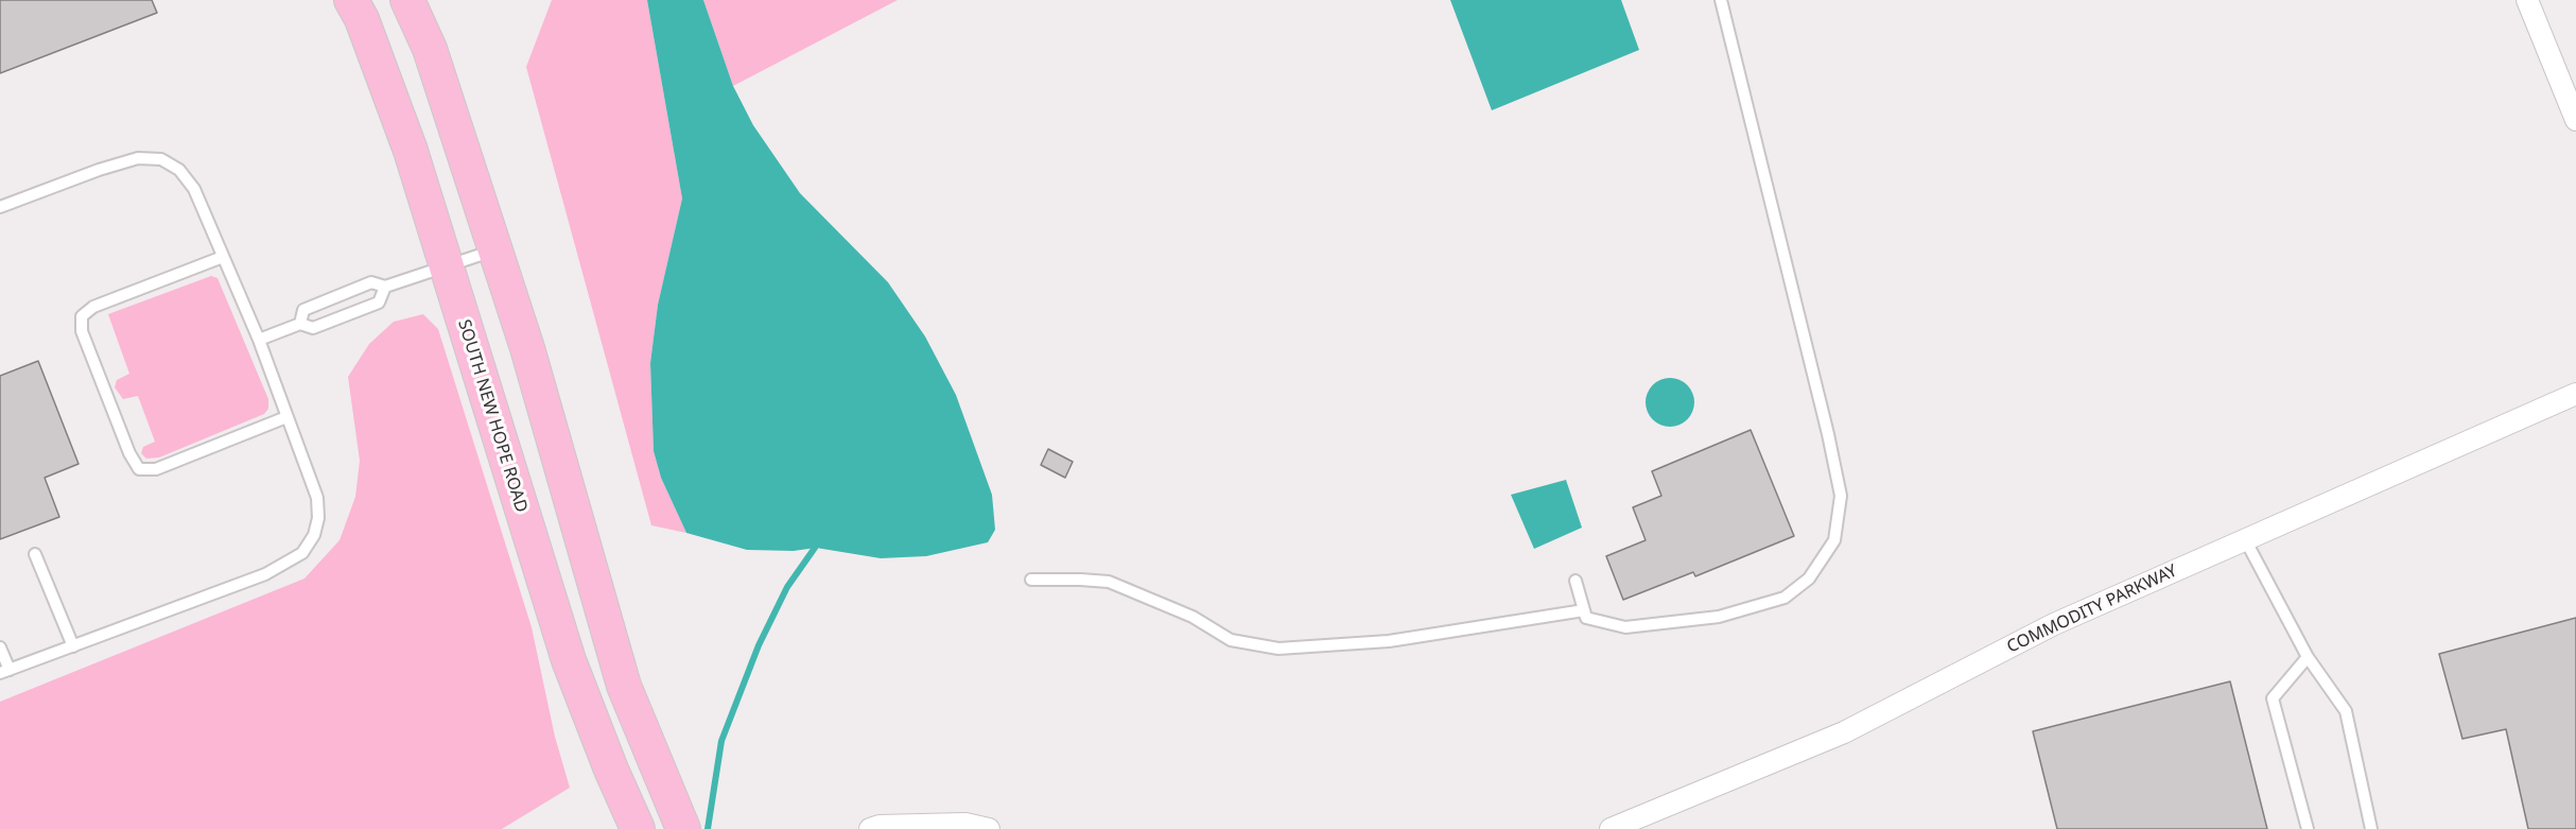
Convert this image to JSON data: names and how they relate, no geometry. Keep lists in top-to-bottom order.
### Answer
{
  "streets": {
    "main road": ["SOUTH NEW HOPE ROAD"],
    "street": ["COMMODITY PARKWAY"]
  }
}
